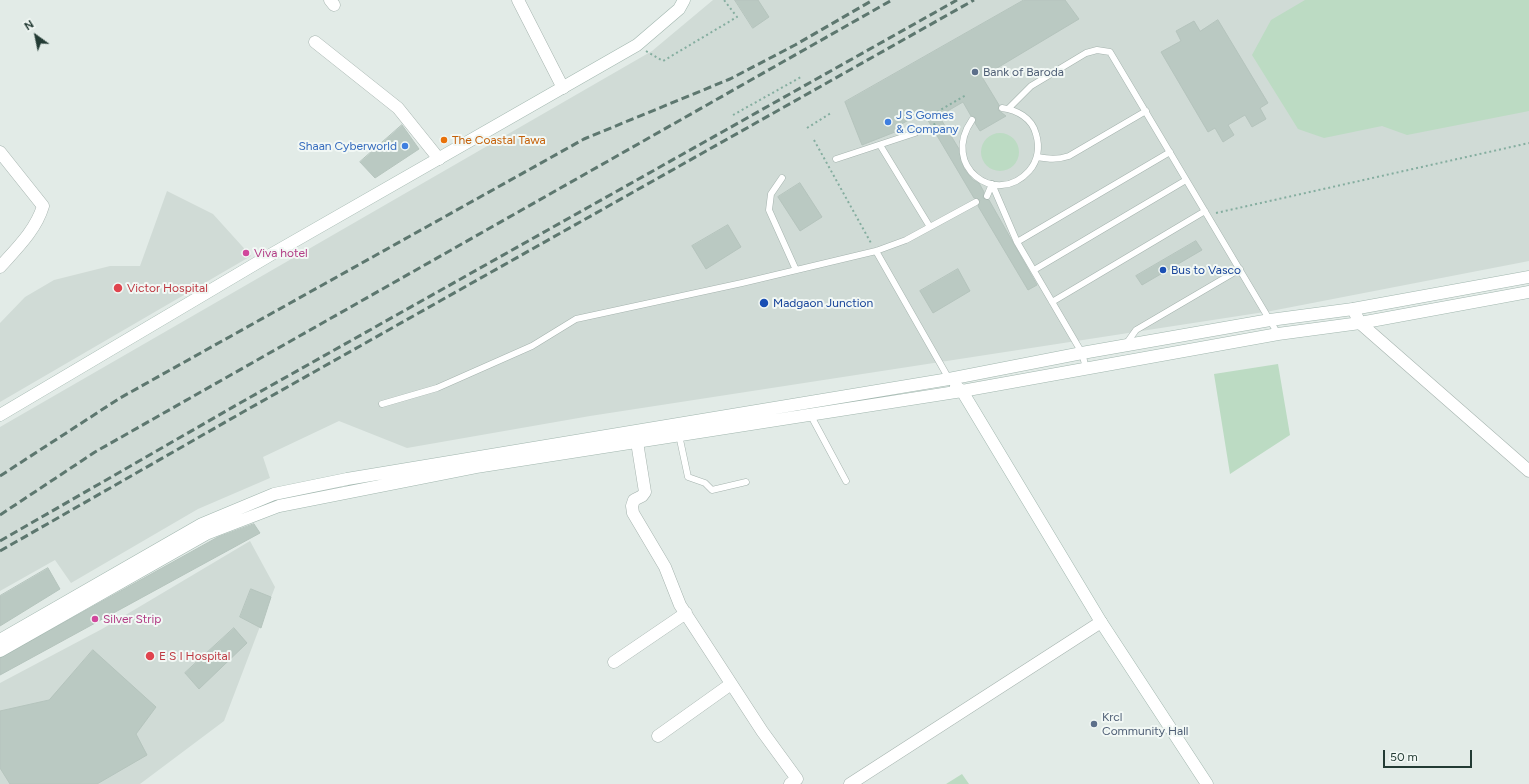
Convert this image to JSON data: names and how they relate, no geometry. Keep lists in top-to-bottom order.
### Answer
{
  "places": [
    "Bank of Baroda",
    "J S Gomes & Company",
    "The Coastal Tawa",
    "Shaan Cyberworld",
    "Viva hotel",
    "Bus to Vasco",
    "Victor Hospital",
    "Madgaon Junction",
    "Silver Strip",
    "E S I Hospital",
    "Krcl Community Hall"
  ],
  "scale_bar": "50 m",
  "north": "top left"
}
